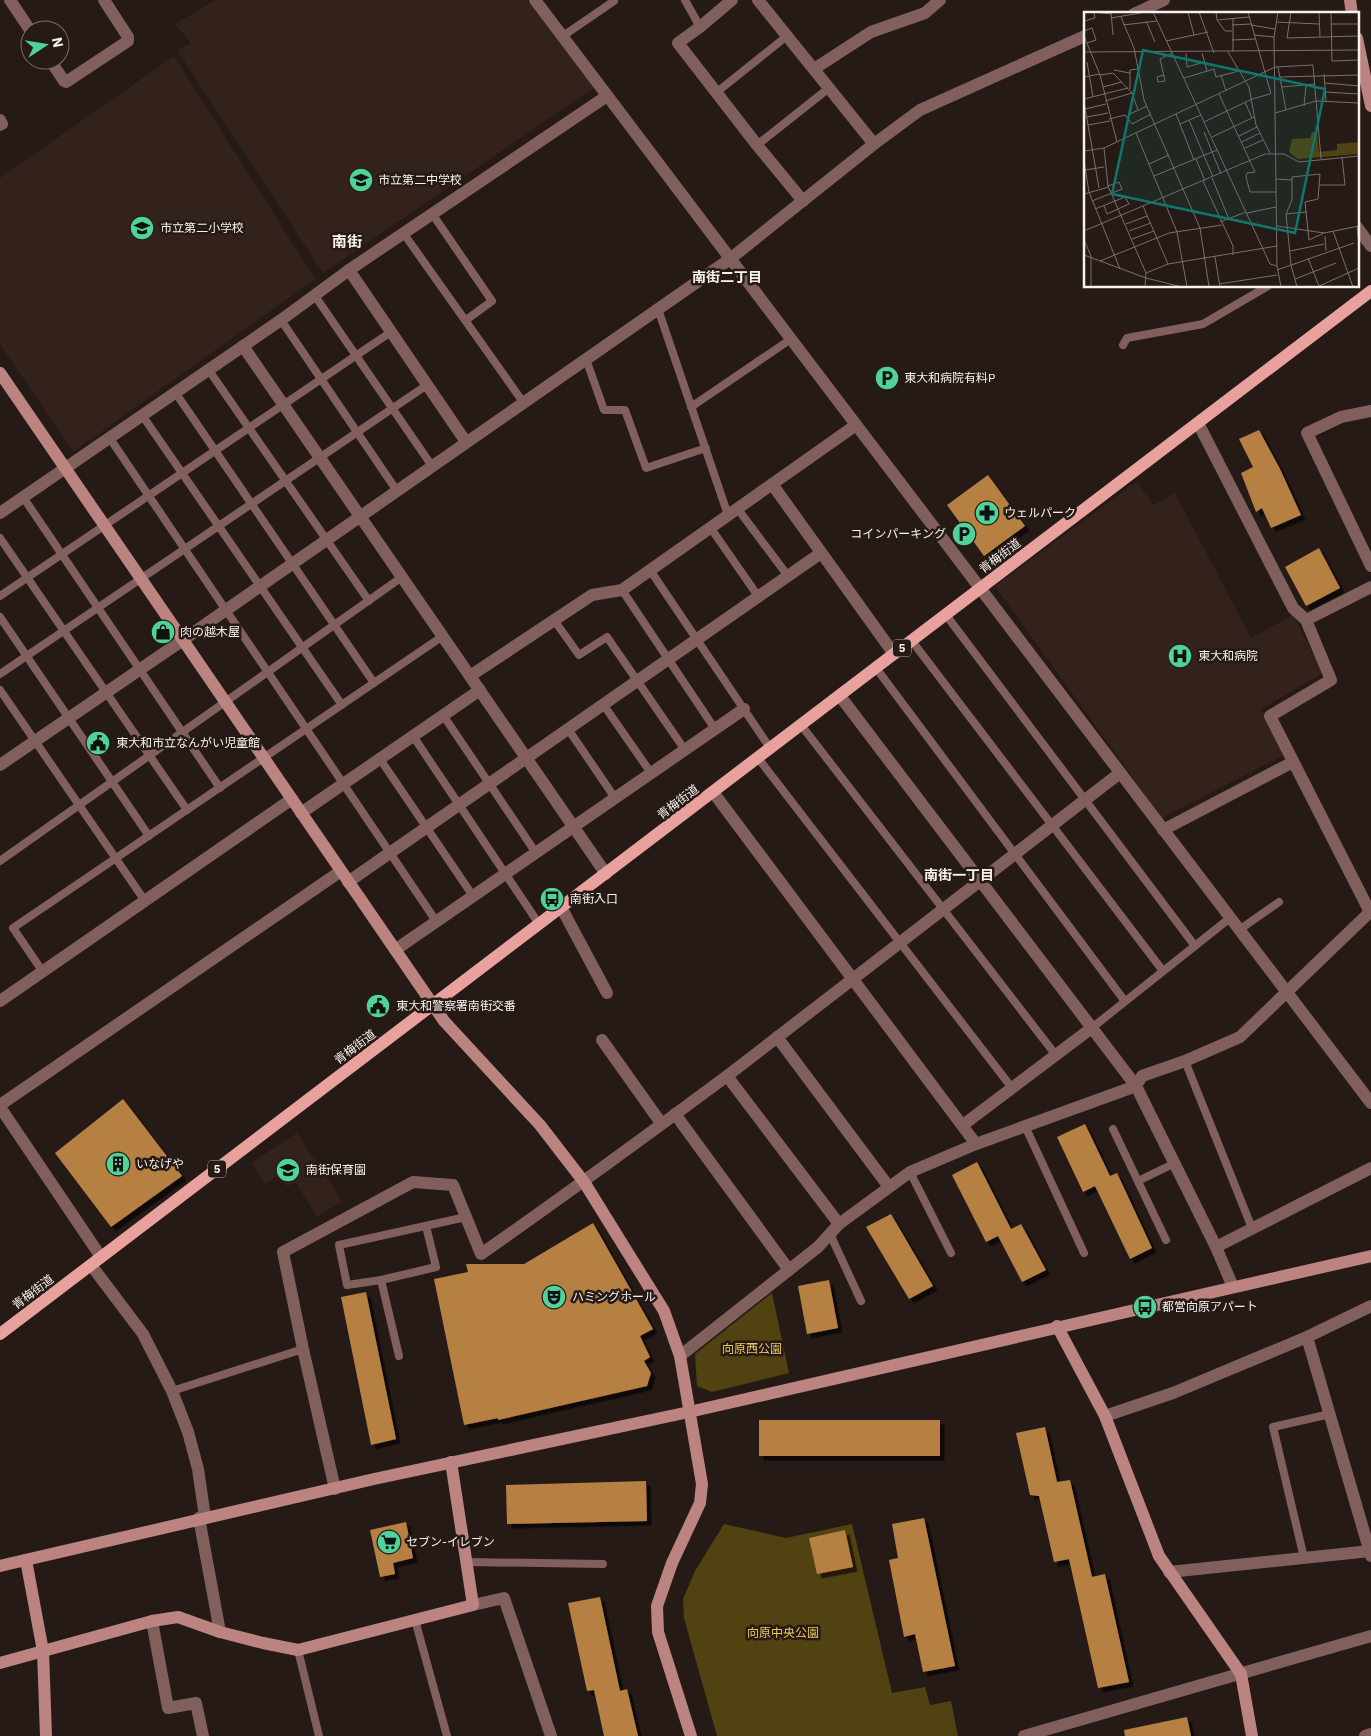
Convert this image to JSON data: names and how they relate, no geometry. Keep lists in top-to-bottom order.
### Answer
{
  "streets": {
    "main road": ["青梅街道", "5"]
  },
  "districts": ["南街", "南街二丁目", "南街一丁目"],
  "parks": ["向原西公園", "向原中央公園"],
  "places": {
    "school or university": ["市立第二中学校", "市立第二小学校", "南街保育園"],
    "parking": ["東大和病院有料P", "コインパーキング"],
    "pharmacy": ["ウェルパーク"],
    "shop": ["肉の越木屋"],
    "hospital": ["東大和病院"],
    "public building": ["東大和市立なんがい児童館", "東大和警察署南街交番"],
    "bus stop": ["南街入口", "都営向原アパート"],
    "building": ["いなげや"],
    "theatre": ["ハミングホール"],
    "supermarket": ["セブン-イレブン"]
  },
  "north": "right"
}
